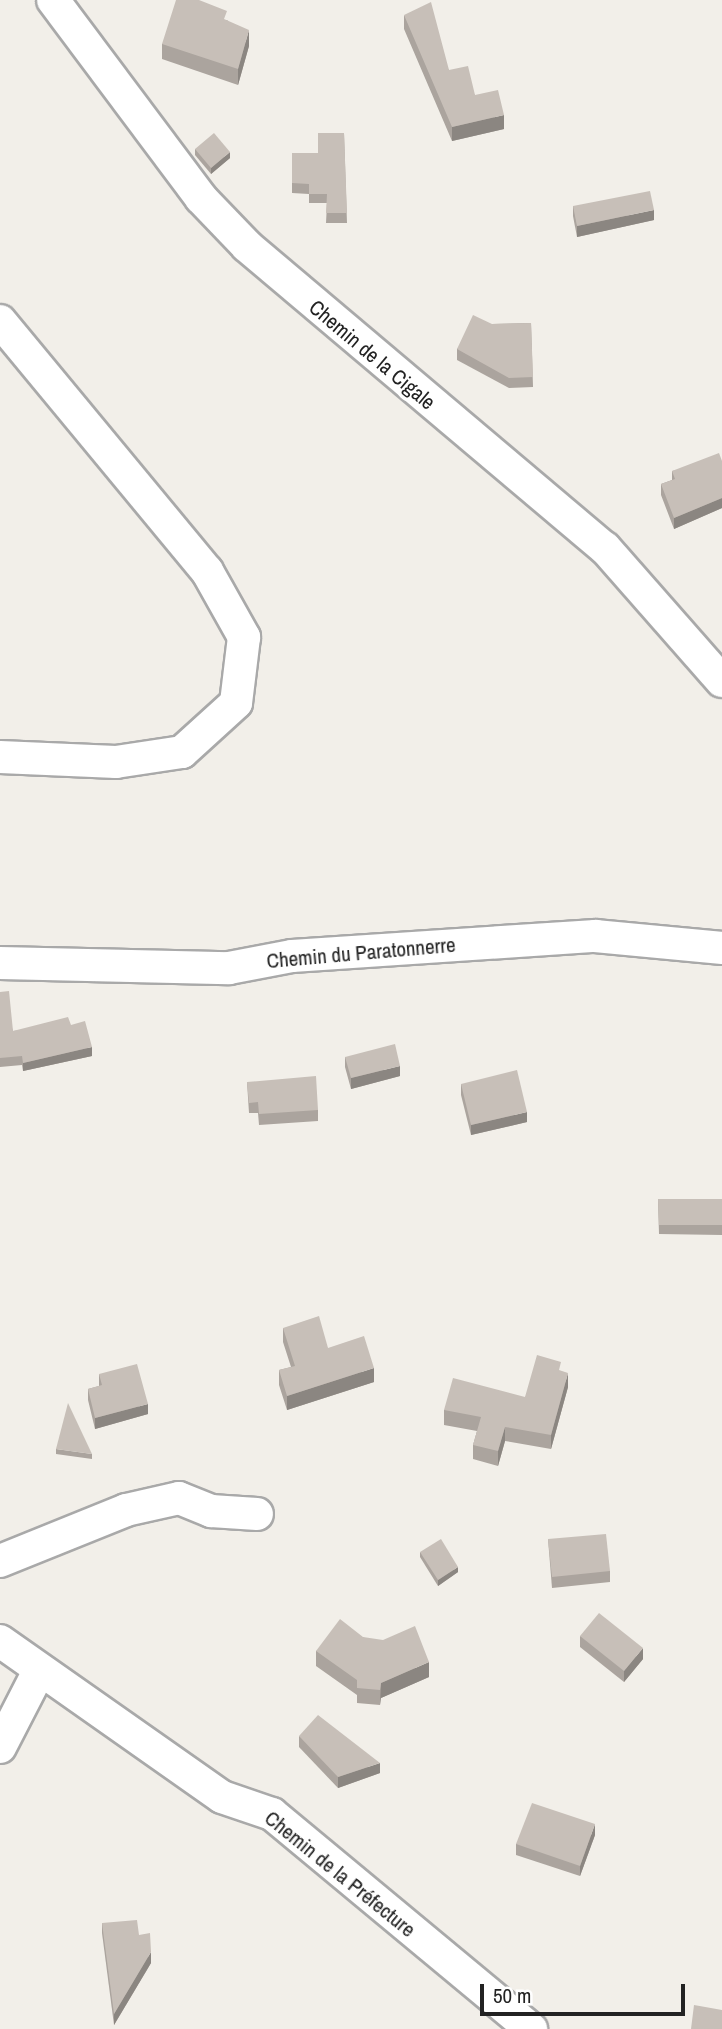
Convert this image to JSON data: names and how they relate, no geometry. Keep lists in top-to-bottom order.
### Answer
{
  "streets": {
    "street": ["Chemin de la Cigale", "Chemin du Paratonnerre", "Chemin de la Préfecture"]
  },
  "scale_bar": "50 m"
}
